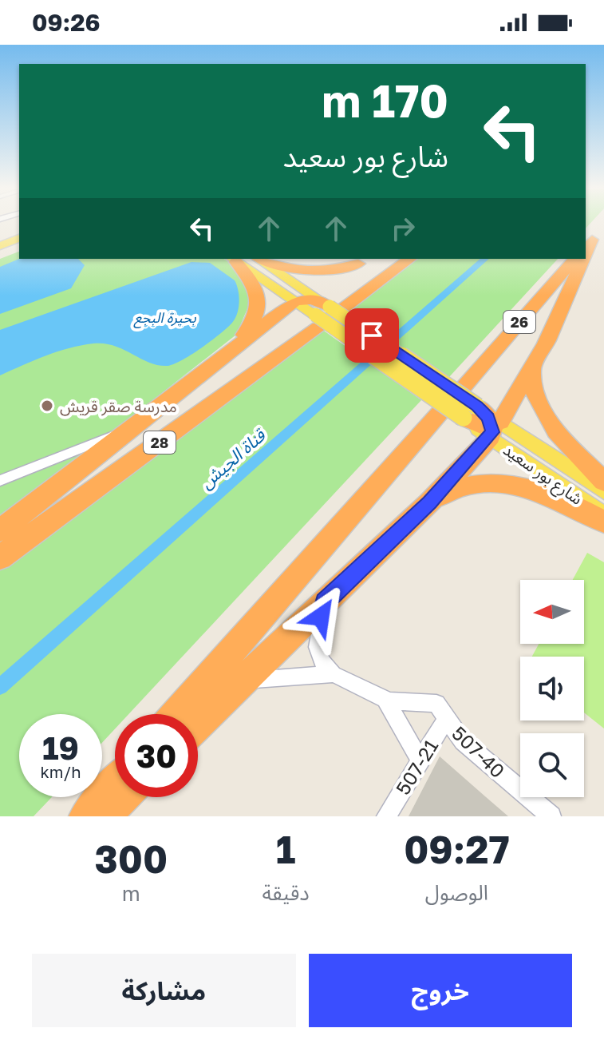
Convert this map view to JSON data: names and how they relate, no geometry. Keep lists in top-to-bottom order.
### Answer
{
  "streets": {
    "highway": ["26", "28"],
    "main road": ["شارع بور سعيد"],
    "street": ["507-40", "507-21"]
  },
  "crossings": [
    ["28", "شارع بور سعيد"],
    ["507-40", "507-21"]
  ],
  "water": ["بحيرة البجع", "قناة الجيش"],
  "places": ["مدرسة صقر قريش"],
  "north": "left",
  "page": {
    "status": "09:26",
    "turn": ["170 m", "شارع بور سعيد"],
    "speed": "19 km/h",
    "limit": "30",
    "eta": [
      "09:27",
      "الوصول",
      "1",
      "دقيقة",
      "300",
      "m"
    ],
    "buttons": ["خروج", "مشاركة"]
  }
}
